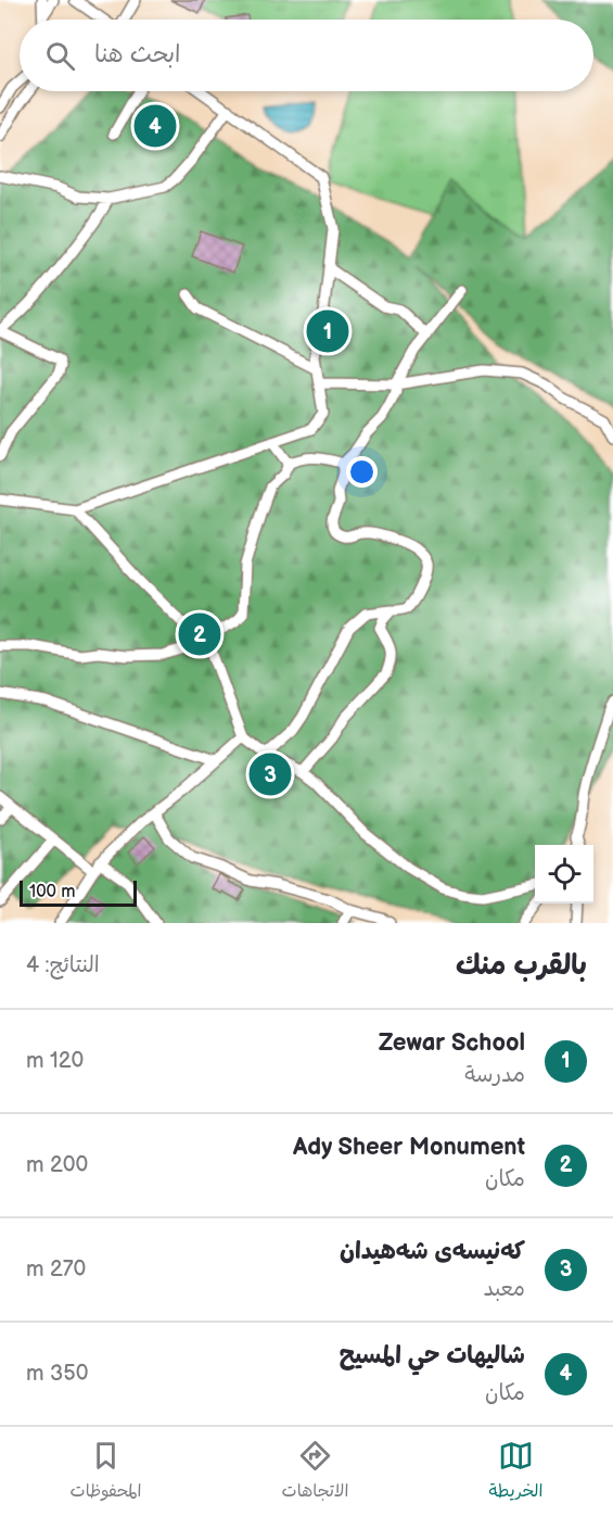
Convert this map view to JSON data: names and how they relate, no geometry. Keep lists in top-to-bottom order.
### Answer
{
  "scale_bar": "100 m",
  "page": {
    "search": "ابحث هنا",
    "pins": [
      "4",
      "1",
      "2",
      "3"
    ],
    "scale": "100 m",
    "heading": ["بالقرب منك", "النتائج: 4"],
    "list": [
      {
        "mark": "1",
        "name": "Zewar School",
        "note": "مدرسة",
        "value": "120 m"
      },
      {
        "mark": "2",
        "name": "Ady Sheer Monument",
        "note": "مكان",
        "value": "200 m"
      },
      {
        "mark": "3",
        "name": "کەنیسەی شەهیدان",
        "note": "معبد",
        "value": "270 m"
      },
      {
        "mark": "4",
        "name": "شاليهات حي المسيح",
        "note": "مكان",
        "value": "350 m"
      }
    ],
    "nav": ["الخريطة", "الاتجاهات", "المحفوظات"]
  }
}
